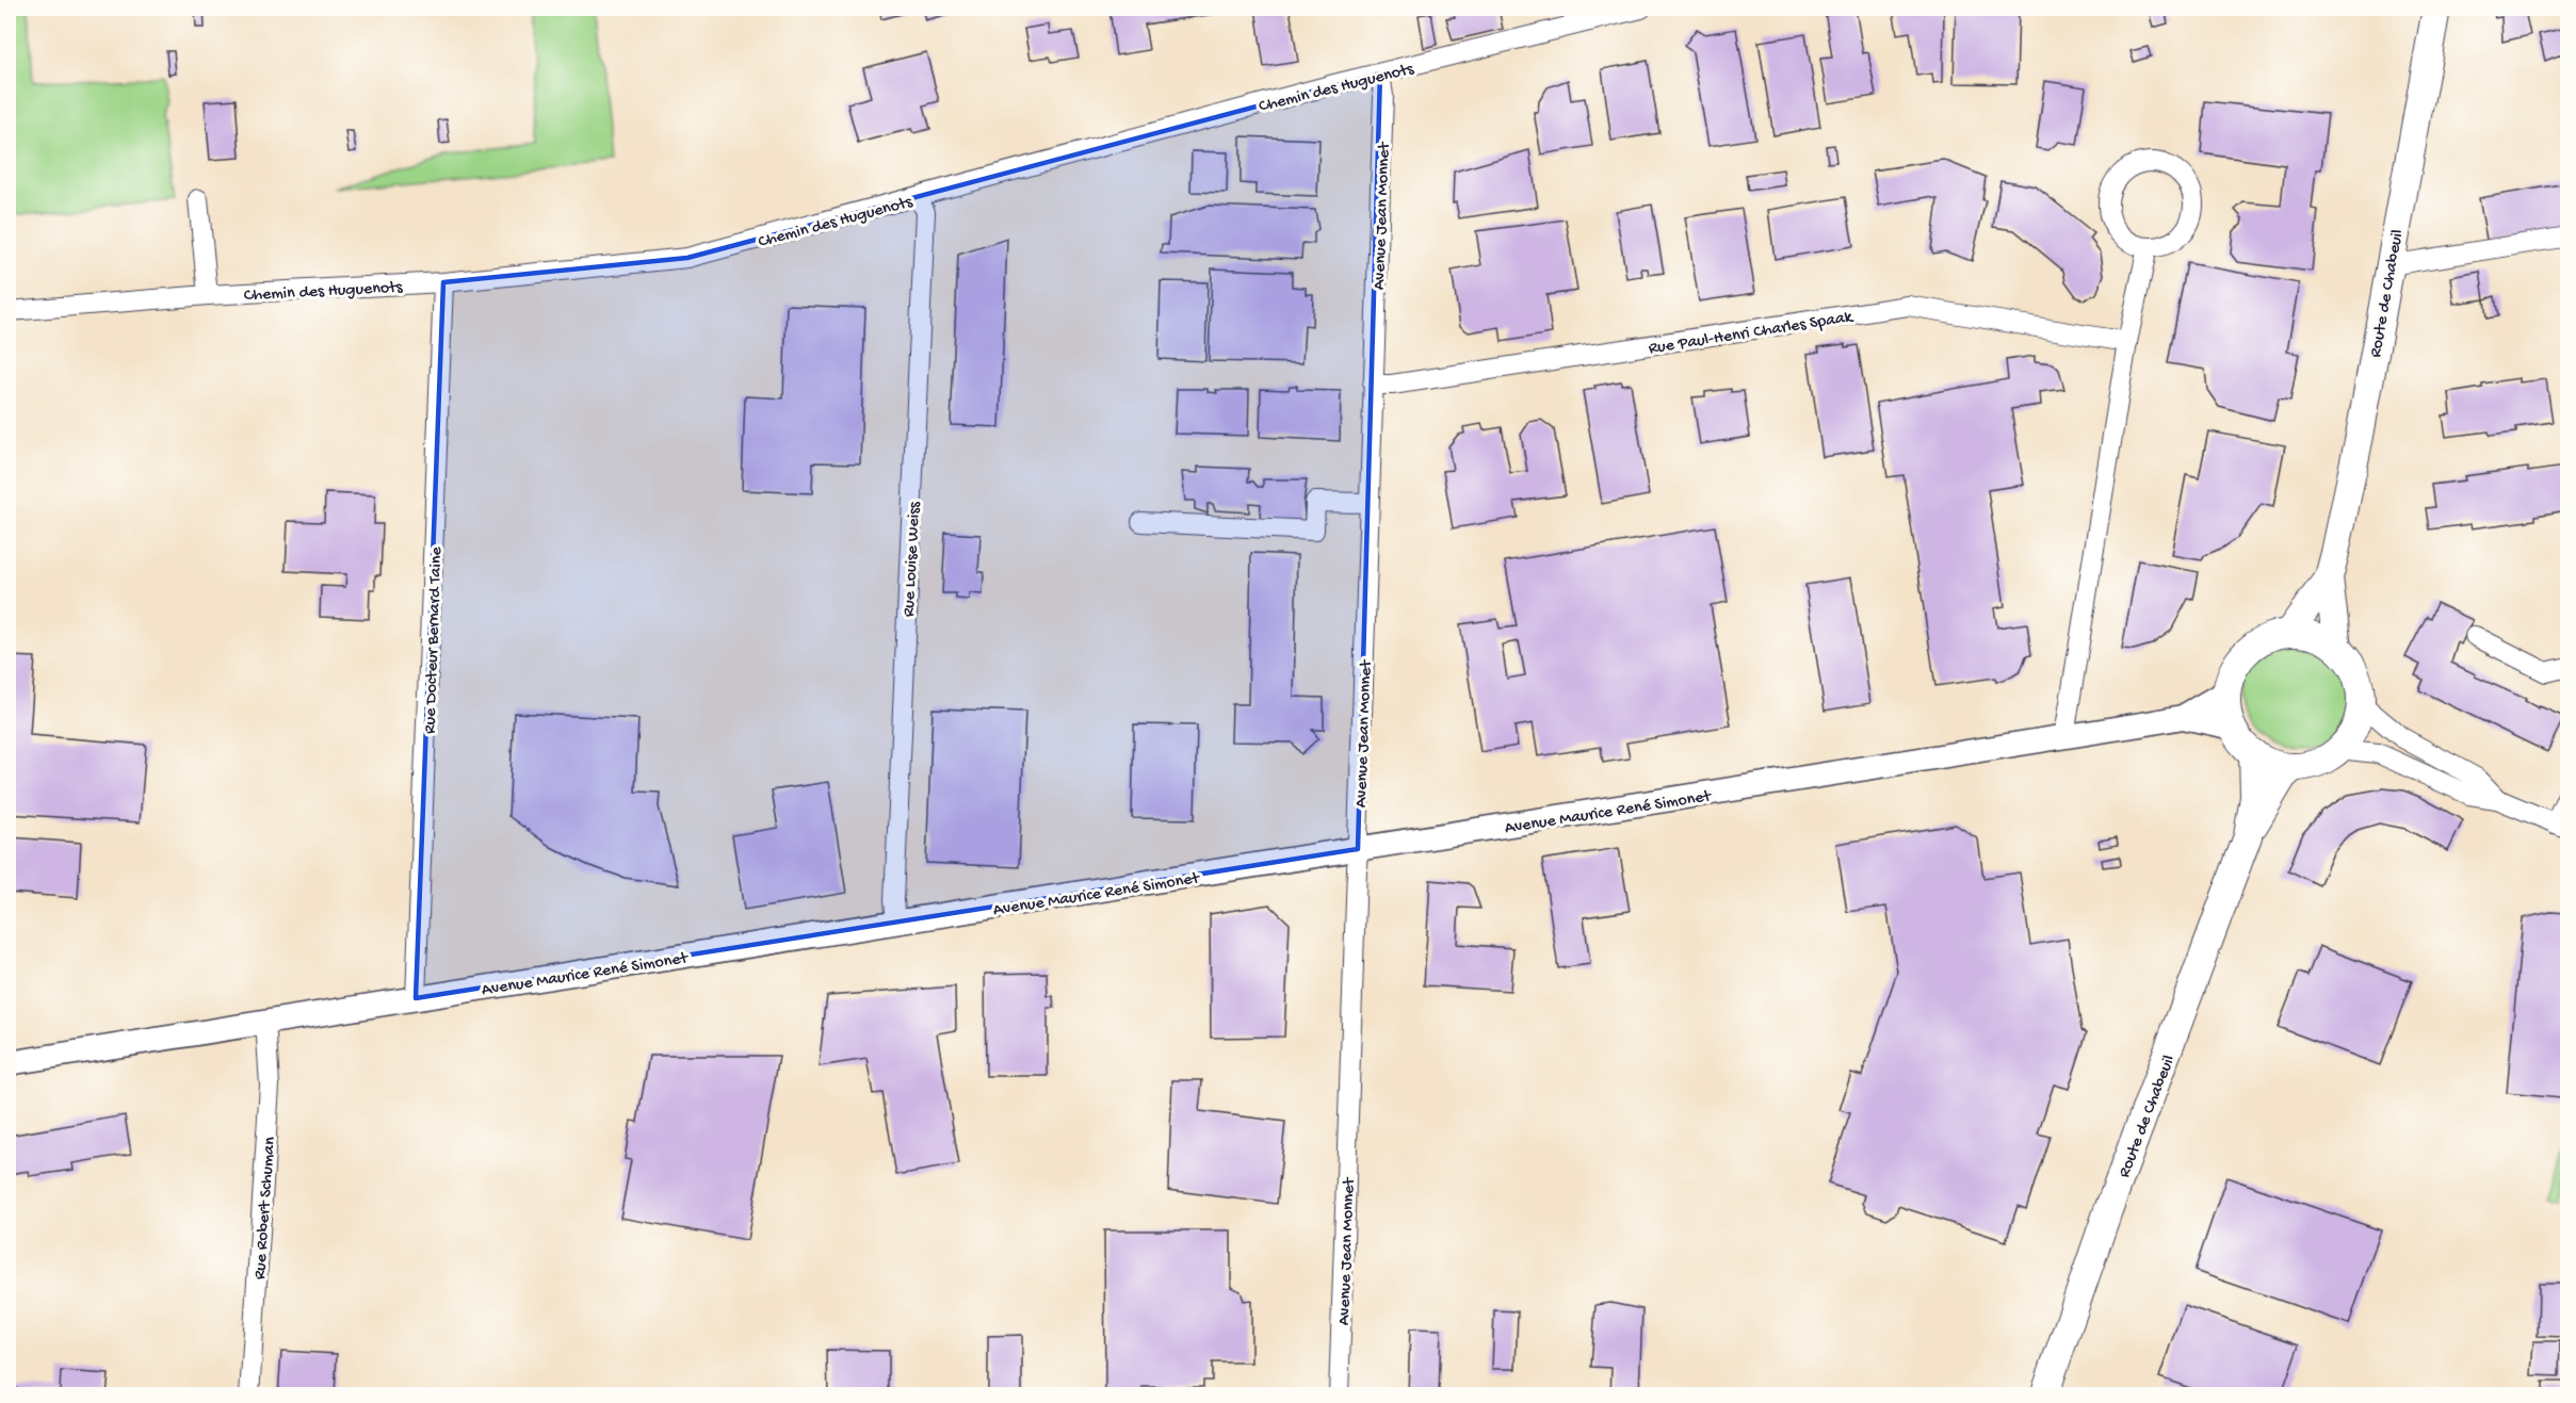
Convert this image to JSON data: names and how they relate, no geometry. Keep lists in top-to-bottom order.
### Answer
{
  "streets": {
    "main road": ["Route de Chabeuil"],
    "street": [
      "Chemin des Huguenots",
      "Avenue Jean Monnet",
      "Rue Paul-Henri Charles Spaak",
      "Rue Louise Weiss",
      "Rue Docteur Bernard Taine",
      "Avenue Maurice René Simonet",
      "Rue Robert Schuman"
    ]
  },
  "crossings": [
    ["Chemin des Huguenots", "Avenue Jean Monnet"],
    ["Chemin des Huguenots", "Rue Louise Weiss"],
    ["Chemin des Huguenots", "Rue Docteur Bernard Taine"],
    ["Avenue Jean Monnet", "Rue Paul-Henri Charles Spaak"],
    ["Avenue Jean Monnet", "Avenue Maurice René Simonet"],
    ["Route de Chabeuil", "Avenue Maurice René Simonet"],
    ["Rue Louise Weiss", "Avenue Maurice René Simonet"],
    ["Rue Docteur Bernard Taine", "Avenue Maurice René Simonet"],
    ["Avenue Maurice René Simonet", "Rue Robert Schuman"]
  ]
}
